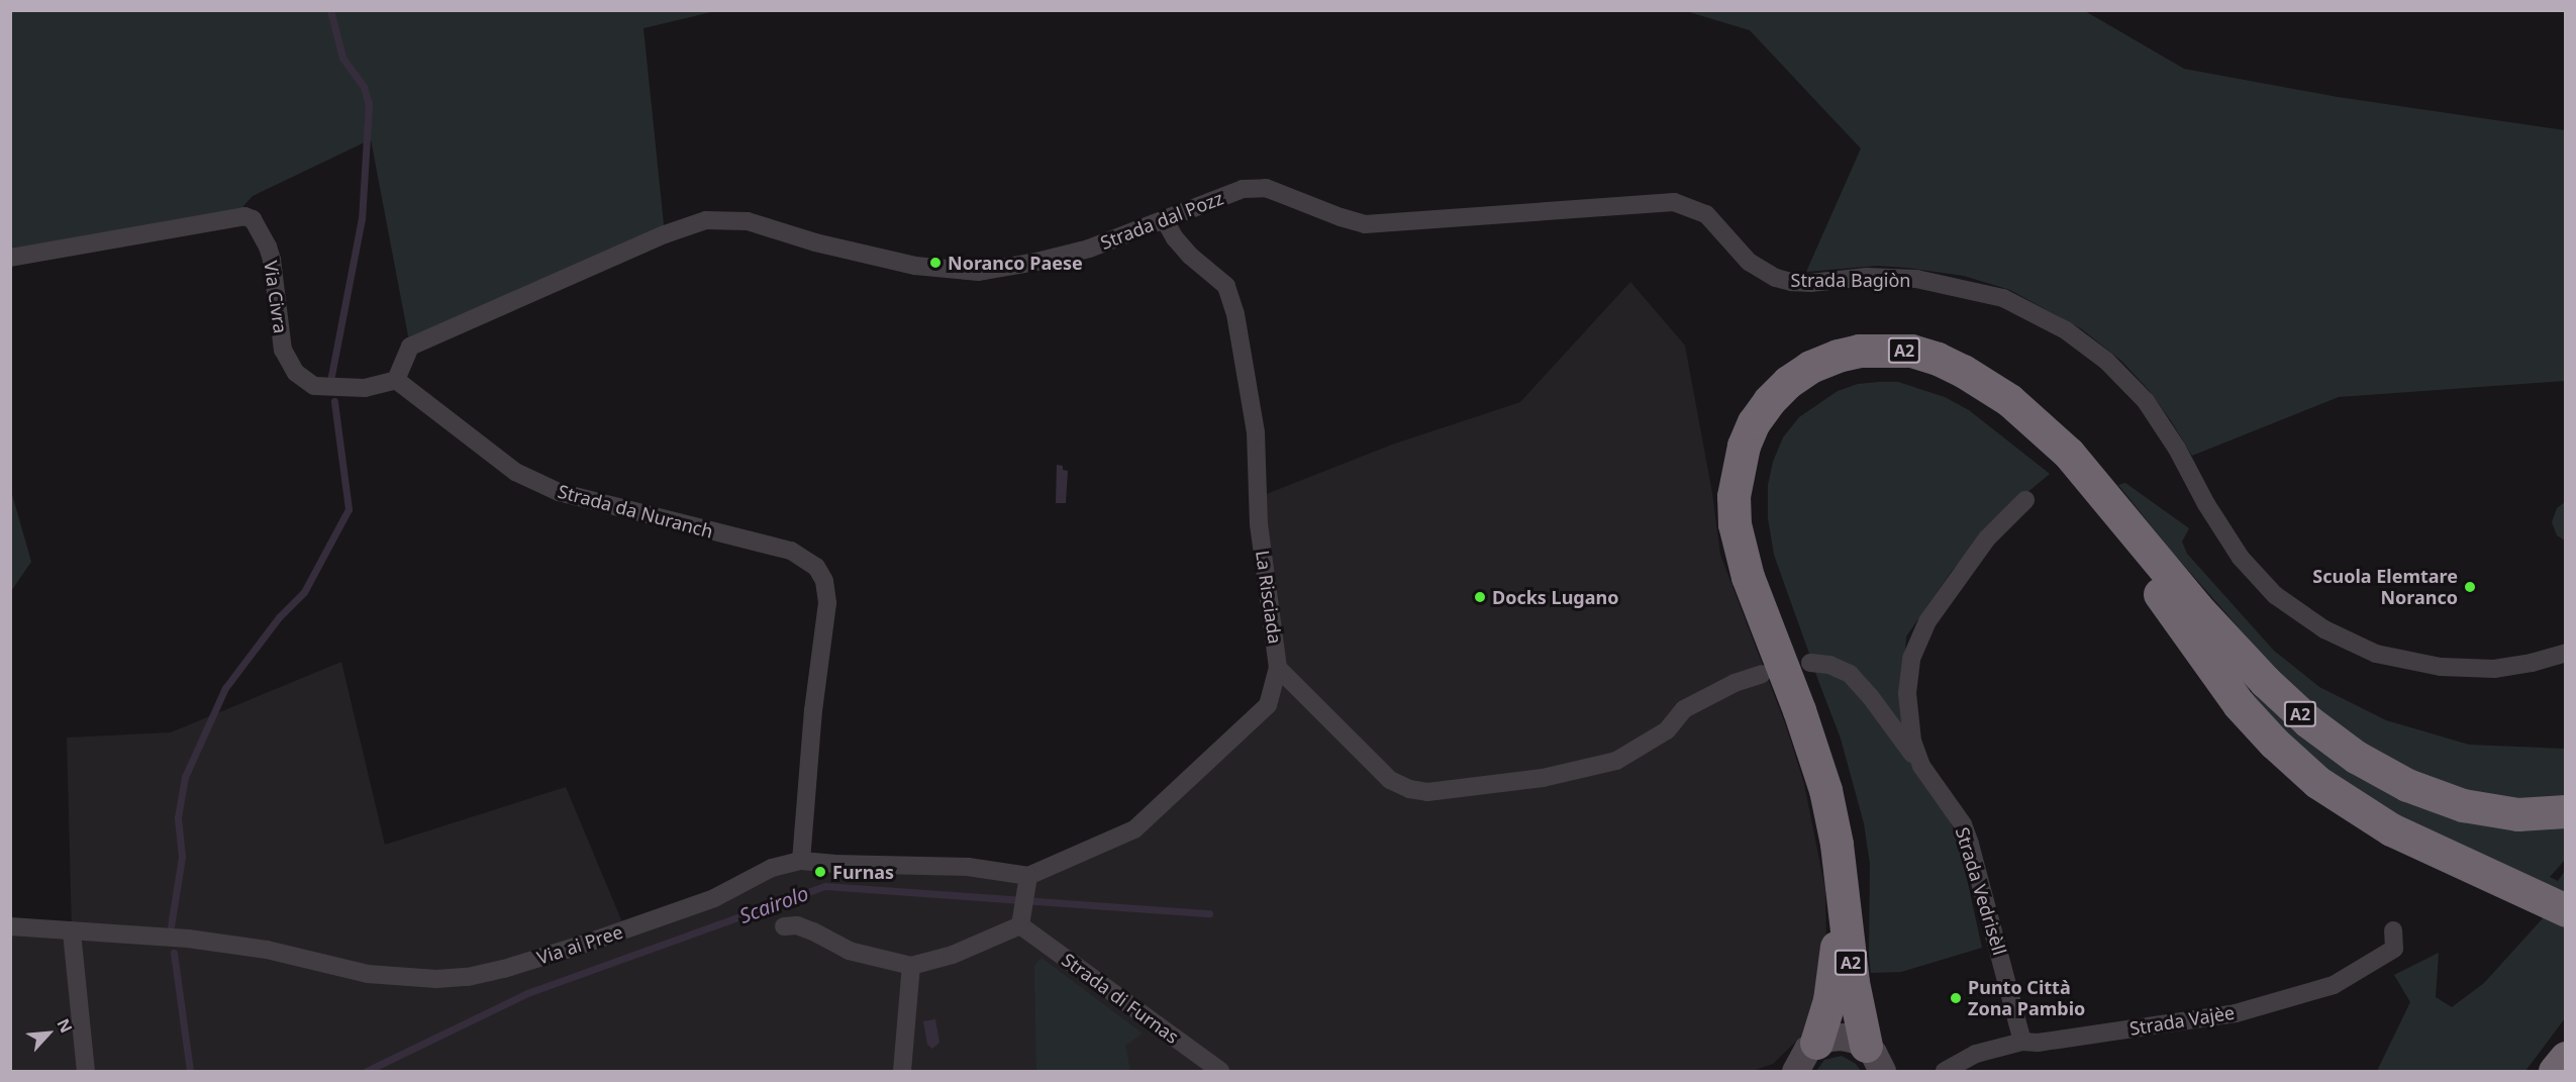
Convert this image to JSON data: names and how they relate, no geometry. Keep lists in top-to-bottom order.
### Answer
{
  "streets": {
    "highway": ["A2"],
    "street": [
      "Strada dal Pozz",
      "Strada Bagiòn",
      "Via Civra",
      "Strada da Nuranch",
      "La Risciada",
      "Strada Vedrisèll",
      "Via ai Pree",
      "Strada di Furnas",
      "Strada Vajèe"
    ]
  },
  "crossings": [
    ["Strada dal Pozz", "Strada Bagiòn"],
    ["Strada dal Pozz", "Via Civra"],
    ["Strada dal Pozz", "Strada da Nuranch"],
    ["Strada dal Pozz", "La Risciada"],
    ["Via Civra", "Strada da Nuranch"],
    ["Strada da Nuranch", "Via ai Pree"],
    ["La Risciada", "Via ai Pree"],
    ["Strada Vedrisèll", "Strada Vajèe"]
  ],
  "water": ["Scairolo"],
  "places": [
    "Noranco Paese",
    "Scuola Elemtare Noranco",
    "Docks Lugano",
    "Furnas",
    "Punto Città Zona Pambio"
  ],
  "north": "top right"
}
